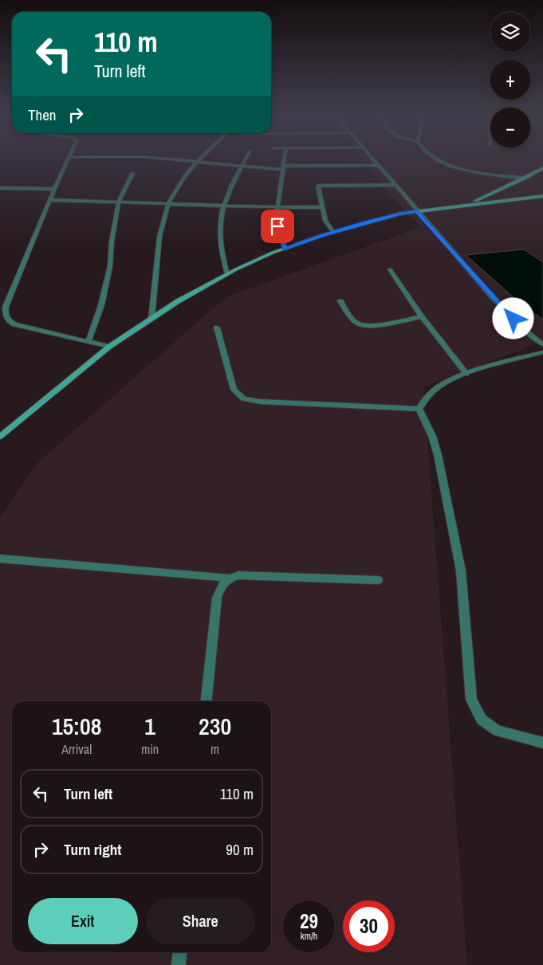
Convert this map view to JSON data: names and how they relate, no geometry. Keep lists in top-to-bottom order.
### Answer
{
  "page": {
    "map_buttons": ["+", "−"],
    "turn": ["110 m", "Turn left"],
    "then": "Then",
    "eta": [
      "15:08",
      "Arrival",
      "1",
      "min",
      "230",
      "m"
    ],
    "list": [
      {
        "name": "Turn left",
        "value": "110 m"
      },
      {
        "name": "Turn right",
        "value": "90 m"
      }
    ],
    "buttons": ["Exit", "Share"],
    "speed": "29 km/h",
    "limit": "30"
  }
}
